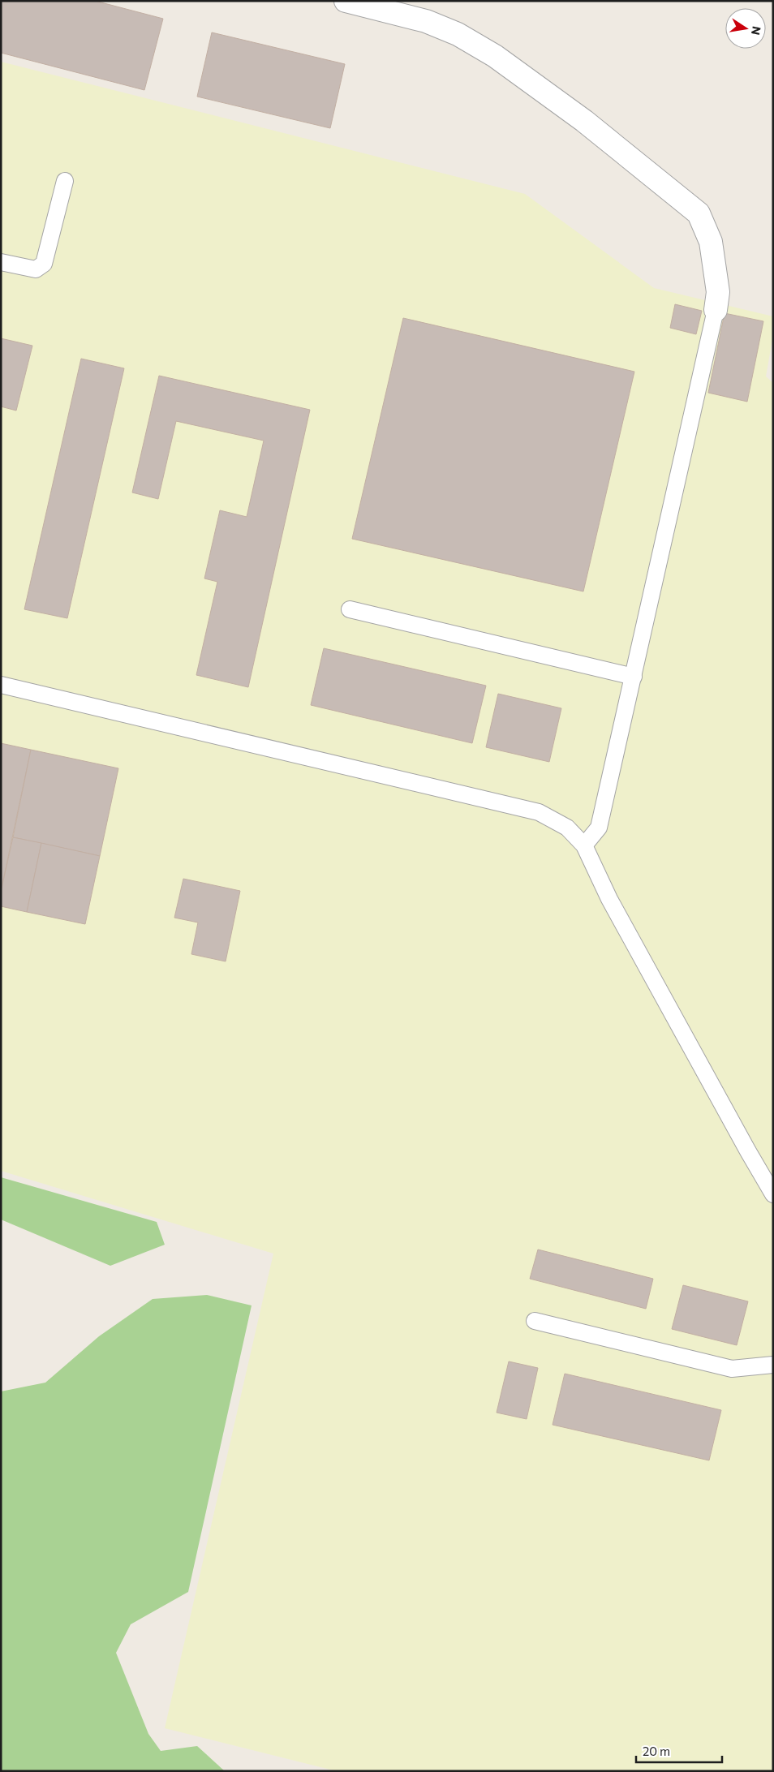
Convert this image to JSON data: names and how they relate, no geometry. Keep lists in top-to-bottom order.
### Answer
{
  "scale_bar": "20 m",
  "north": "right"
}
